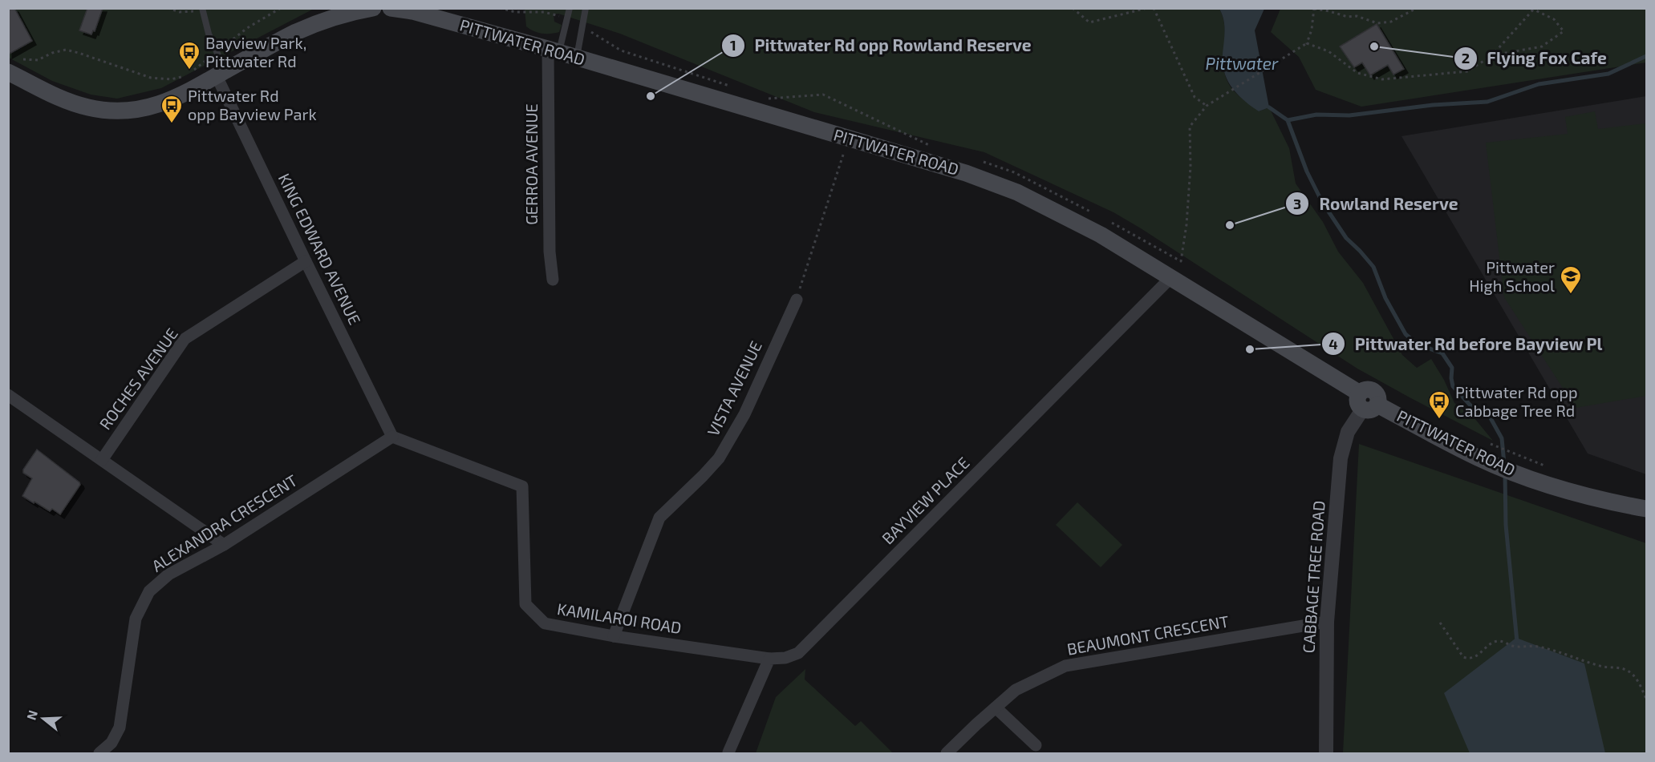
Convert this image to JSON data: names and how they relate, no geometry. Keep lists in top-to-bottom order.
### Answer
{
  "streets": {
    "main road": ["PITTWATER ROAD"],
    "street": [
      "GERROA AVENUE",
      "KING EDWARD AVENUE",
      "ROCHES AVENUE",
      "VISTA AVENUE",
      "BAYVIEW PLACE",
      "ALEXANDRA CRESCENT",
      "CABBAGE TREE ROAD",
      "KAMILAROI ROAD",
      "BEAUMONT CRESCENT"
    ]
  },
  "crossings": [
    ["PITTWATER ROAD", "GERROA AVENUE"],
    ["PITTWATER ROAD", "BAYVIEW PLACE"],
    ["PITTWATER ROAD", "CABBAGE TREE ROAD"],
    ["KING EDWARD AVENUE", "ROCHES AVENUE"],
    ["KING EDWARD AVENUE", "ALEXANDRA CRESCENT"],
    ["KING EDWARD AVENUE", "KAMILAROI ROAD"],
    ["VISTA AVENUE", "KAMILAROI ROAD"],
    ["BAYVIEW PLACE", "KAMILAROI ROAD"],
    ["ALEXANDRA CRESCENT", "KAMILAROI ROAD"],
    ["CABBAGE TREE ROAD", "BEAUMONT CRESCENT"]
  ],
  "water": ["Pittwater"],
  "places": {
    "other": [
      "Flying Fox Cafe",
      "Pittwater Rd opp Rowland Reserve",
      "Rowland Reserve",
      "Pittwater Rd before Bayview Pl"
    ],
    "bus stop": ["Bayview Park, Pittwater Rd", "Pittwater Rd opp Bayview Park", "Pittwater Rd opp Cabbage Tree Rd"],
    "school or university": ["Pittwater High School"]
  },
  "north": "left"
}
